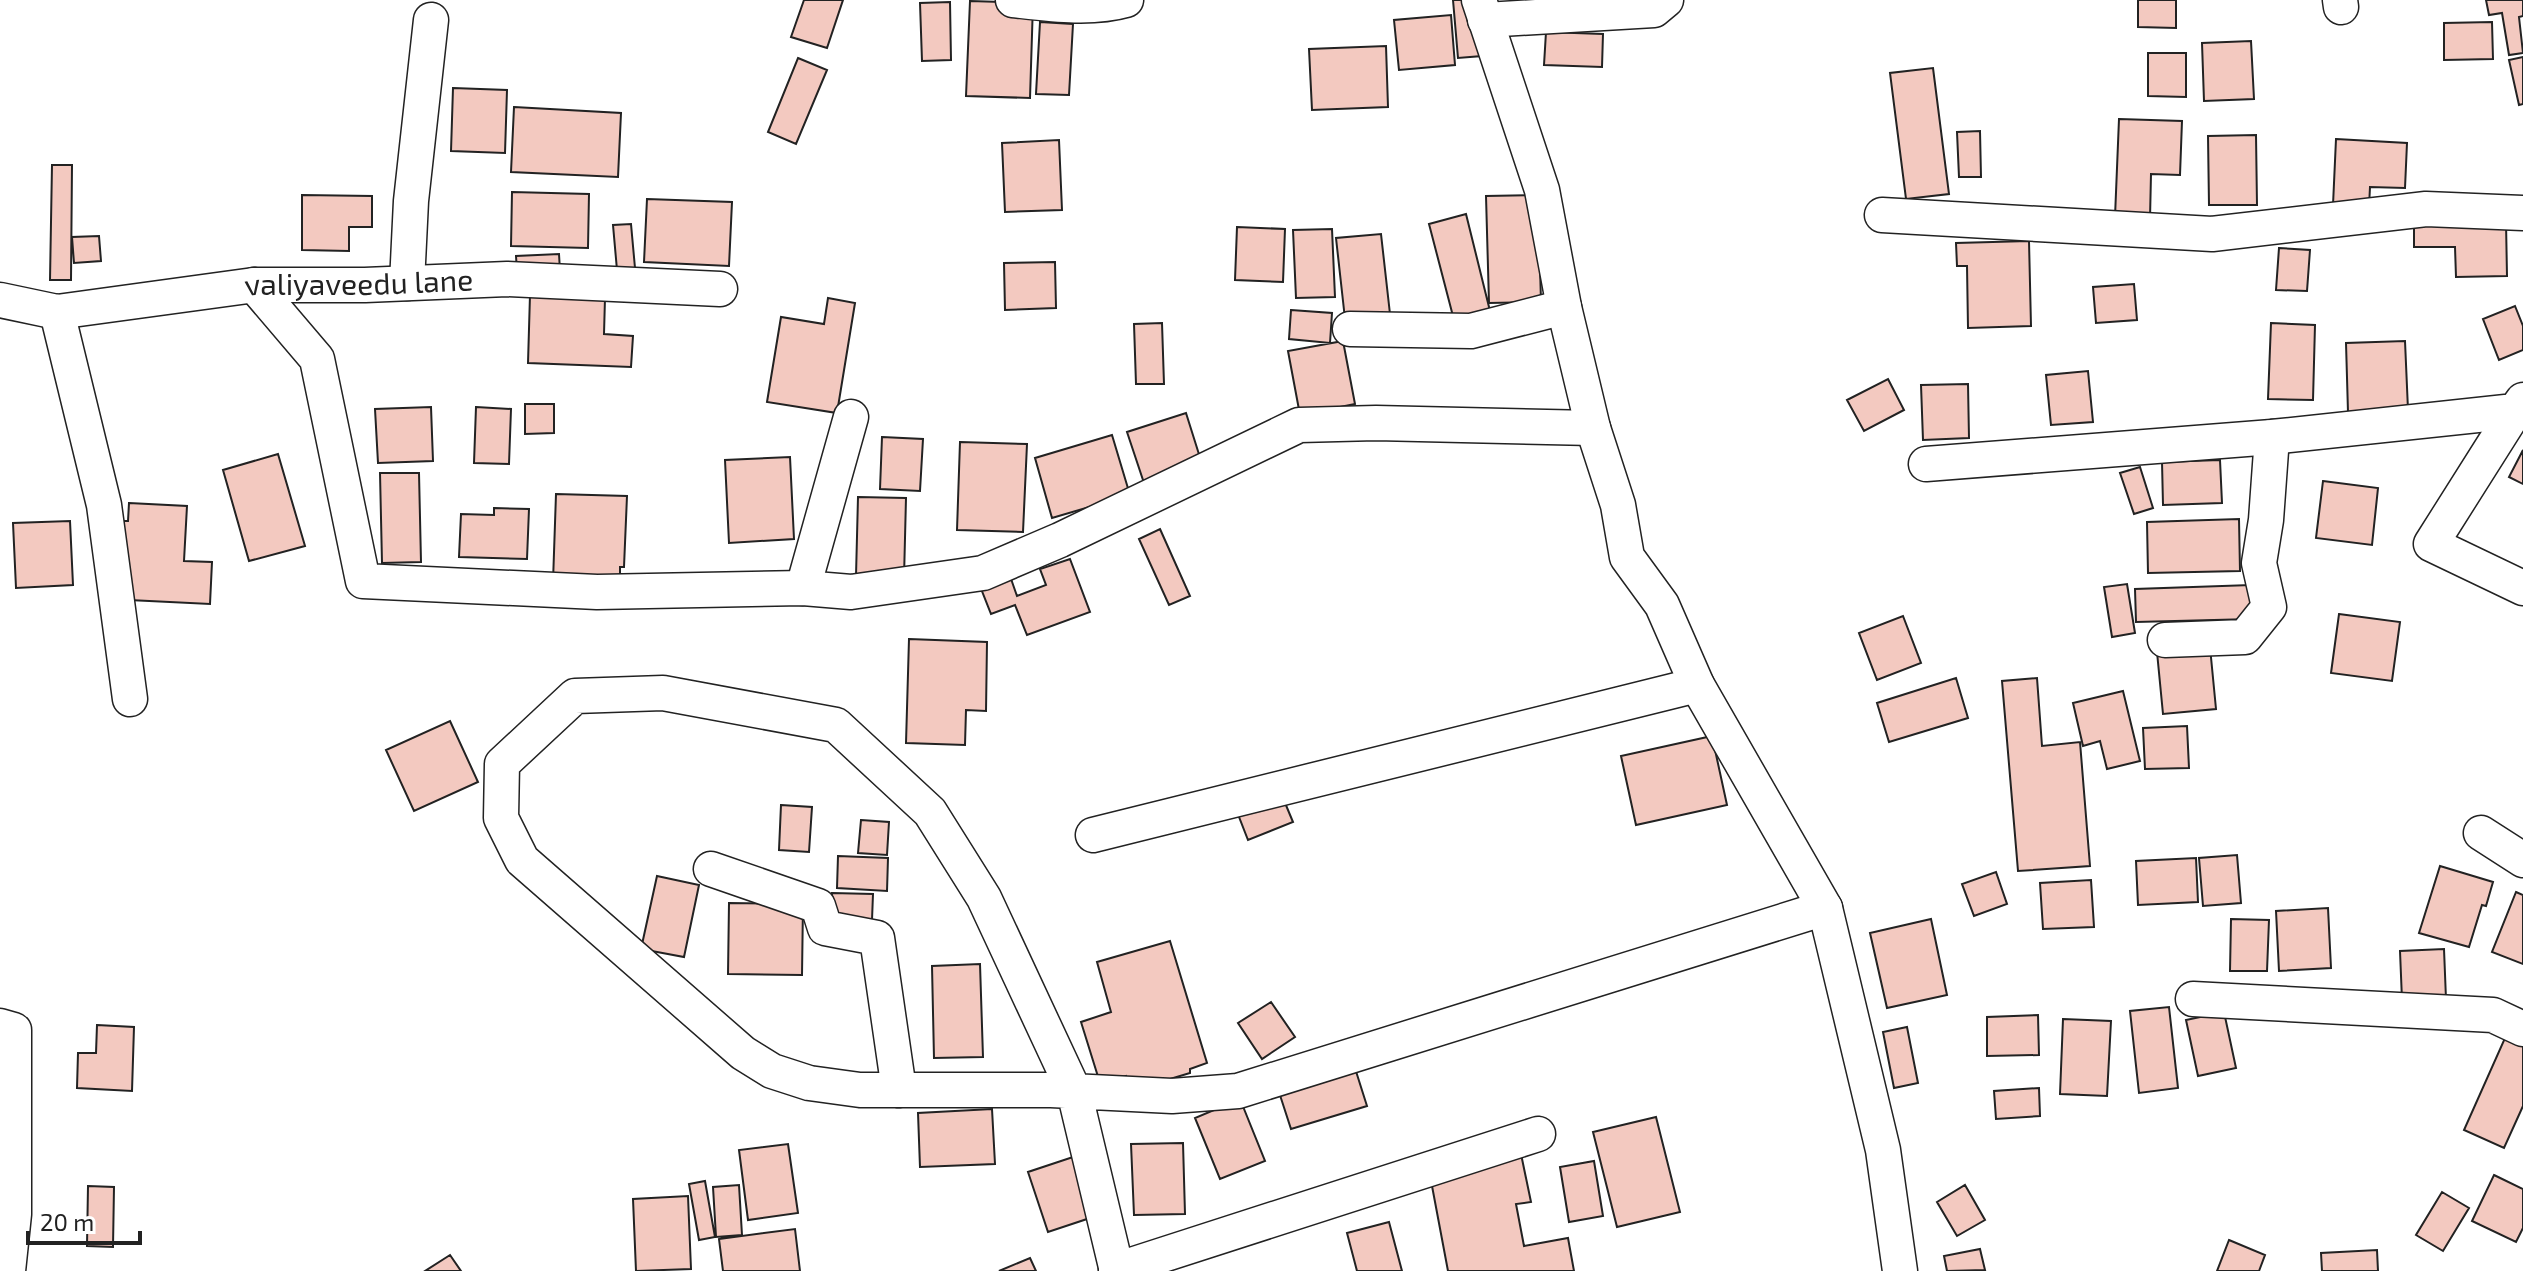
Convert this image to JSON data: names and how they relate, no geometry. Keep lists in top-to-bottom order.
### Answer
{
  "streets": {
    "street": ["valiyaveedu lane"]
  },
  "scale_bar": "20 m"
}
